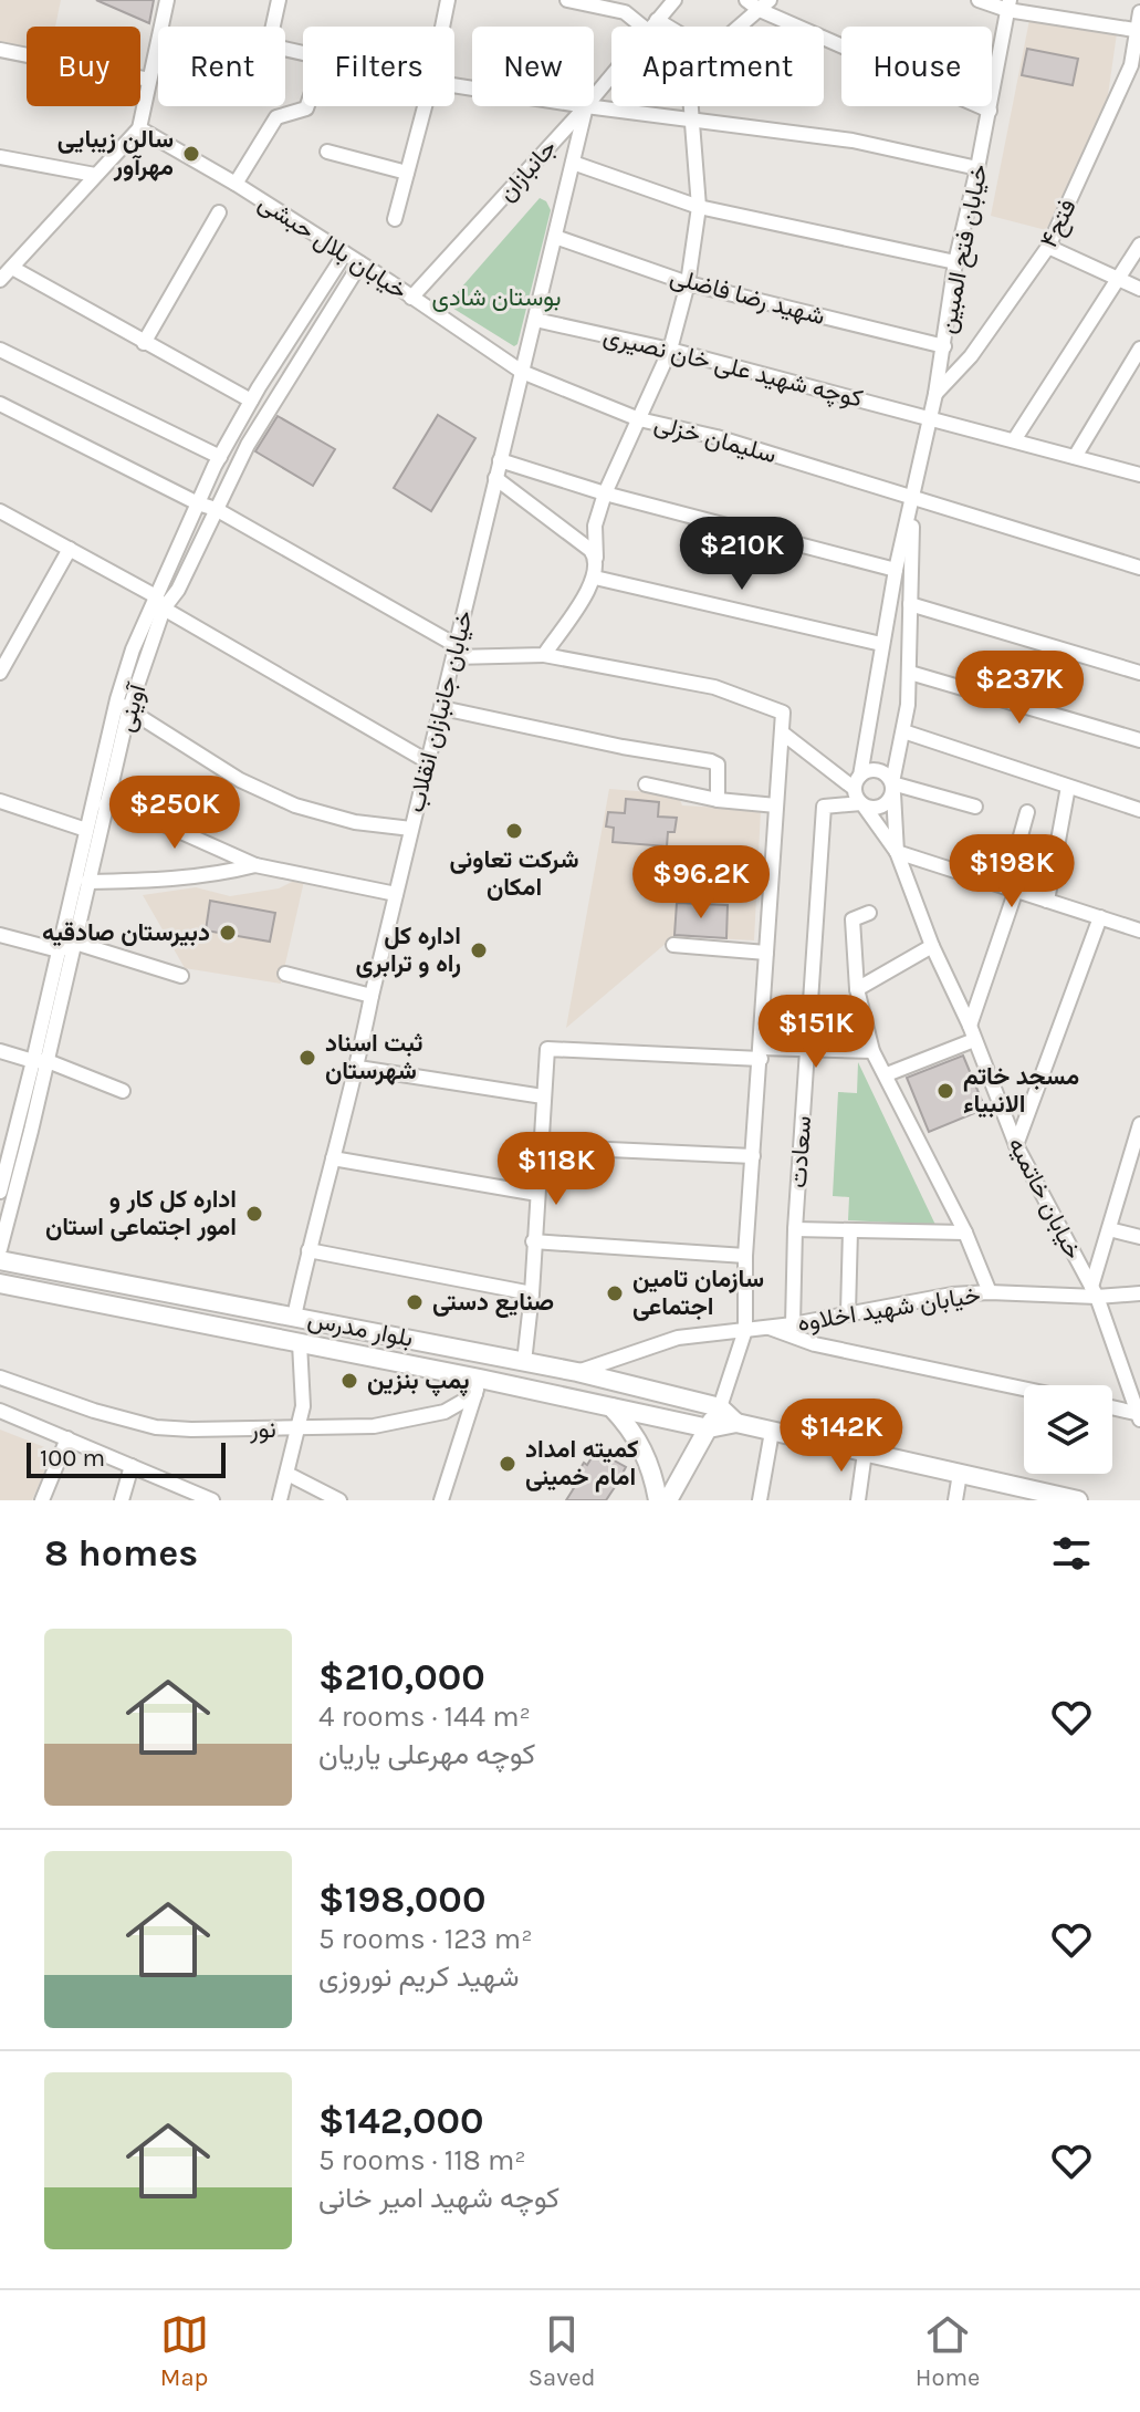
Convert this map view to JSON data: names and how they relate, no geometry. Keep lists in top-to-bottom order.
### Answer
{
  "streets": {
    "main road": ["بلوار مدرس"],
    "street": [
      "جانبازان",
      "فتح۴",
      "خیابان بلال حبشی",
      "خیابان فتح المبین",
      "شهید رضا فاضلی",
      "کوچه شهید علی خان نصیری",
      "سلیمان خزلی",
      "آوینی",
      "خیابان جانبازان انقلاب",
      "سعادت",
      "خیابان خاتمیه",
      "خیابان شهید اخلاوه",
      "نور"
    ]
  },
  "crossings": [
    ["جانبازان", "خیابان بلال حبشی"],
    ["جانبازان", "خیابان جانبازان انقلاب"],
    ["فتح۴", "خیابان فتح المبین"],
    ["خیابان بلال حبشی", "سلیمان خزلی"],
    ["خیابان بلال حبشی", "آوینی"],
    ["خیابان بلال حبشی", "خیابان جانبازان انقلاب"],
    ["خیابان فتح المبین", "شهید رضا فاضلی"],
    ["خیابان فتح المبین", "کوچه شهید علی خان نصیری"],
    ["خیابان فتح المبین", "سلیمان خزلی"],
    ["خیابان فتح المبین", "سعادت"],
    ["خیابان فتح المبین", "خیابان خاتمیه"],
    ["شهید رضا فاضلی", "خیابان جانبازان انقلاب"],
    ["کوچه شهید علی خان نصیری", "خیابان جانبازان انقلاب"],
    ["سلیمان خزلی", "خیابان جانبازان انقلاب"],
    ["خیابان جانبازان انقلاب", "بلوار مدرس"],
    ["سعادت", "خیابان خاتمیه"],
    ["سعادت", "خیابان شهید اخلاوه"],
    ["خیابان خاتمیه", "خیابان شهید اخلاوه"],
    ["خیابان شهید اخلاوه", "بلوار مدرس"],
    ["بلوار مدرس", "نور"]
  ],
  "parks": ["بوستان شادی"],
  "places": [
    "سالن زیبایی مهرآور",
    "شرکت تعاونی امکان",
    "دبیرستان صادقیه",
    "اداره کل راه و ترابری",
    "ثبت اسناد شهرستان",
    "مسجد خاتم الانبیاء",
    "اداره کل کار و امور اجتماعی استان",
    "سازمان تامین اجتماعی",
    "صنایع دستی",
    "پمپ بنزین",
    "کمیته امداد امام خمینی"
  ],
  "scale_bar": "100 m",
  "page": {
    "chip": [
      "Buy",
      "Rent",
      "Filters",
      "New",
      "Apartment",
      "House"
    ],
    "price": [
      "$210K",
      "$237K",
      "$250K",
      "$198K",
      "$96.2K",
      "$151K",
      "$118K",
      "$142K"
    ],
    "scale": "100 m",
    "heading": "8 homes",
    "list": [
      {
        "name": "$210,000",
        "note": "4 rooms · 144 m² · کوچه مهرعلی یاریان"
      },
      {
        "name": "$198,000",
        "note": "5 rooms · 123 m² · شهید کریم نوروزی"
      },
      {
        "name": "$142,000",
        "note": "5 rooms · 118 m² · کوچه شهید امیر خانی"
      }
    ],
    "tabs": ["Map", "Saved", "Home"]
  }
}
